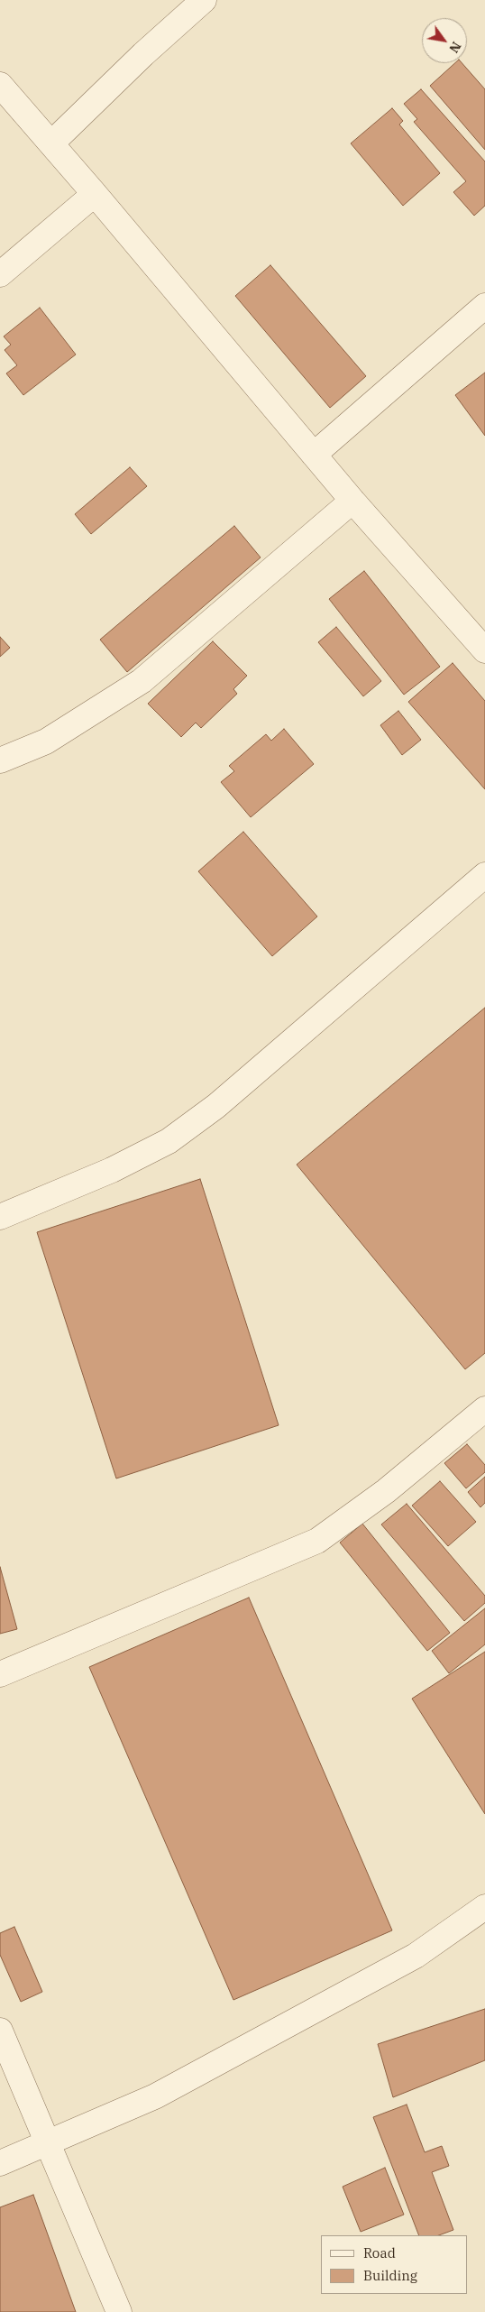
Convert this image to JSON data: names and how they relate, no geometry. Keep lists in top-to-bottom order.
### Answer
{
  "legend": ["Road", "Building"],
  "north": "bottom right"
}
